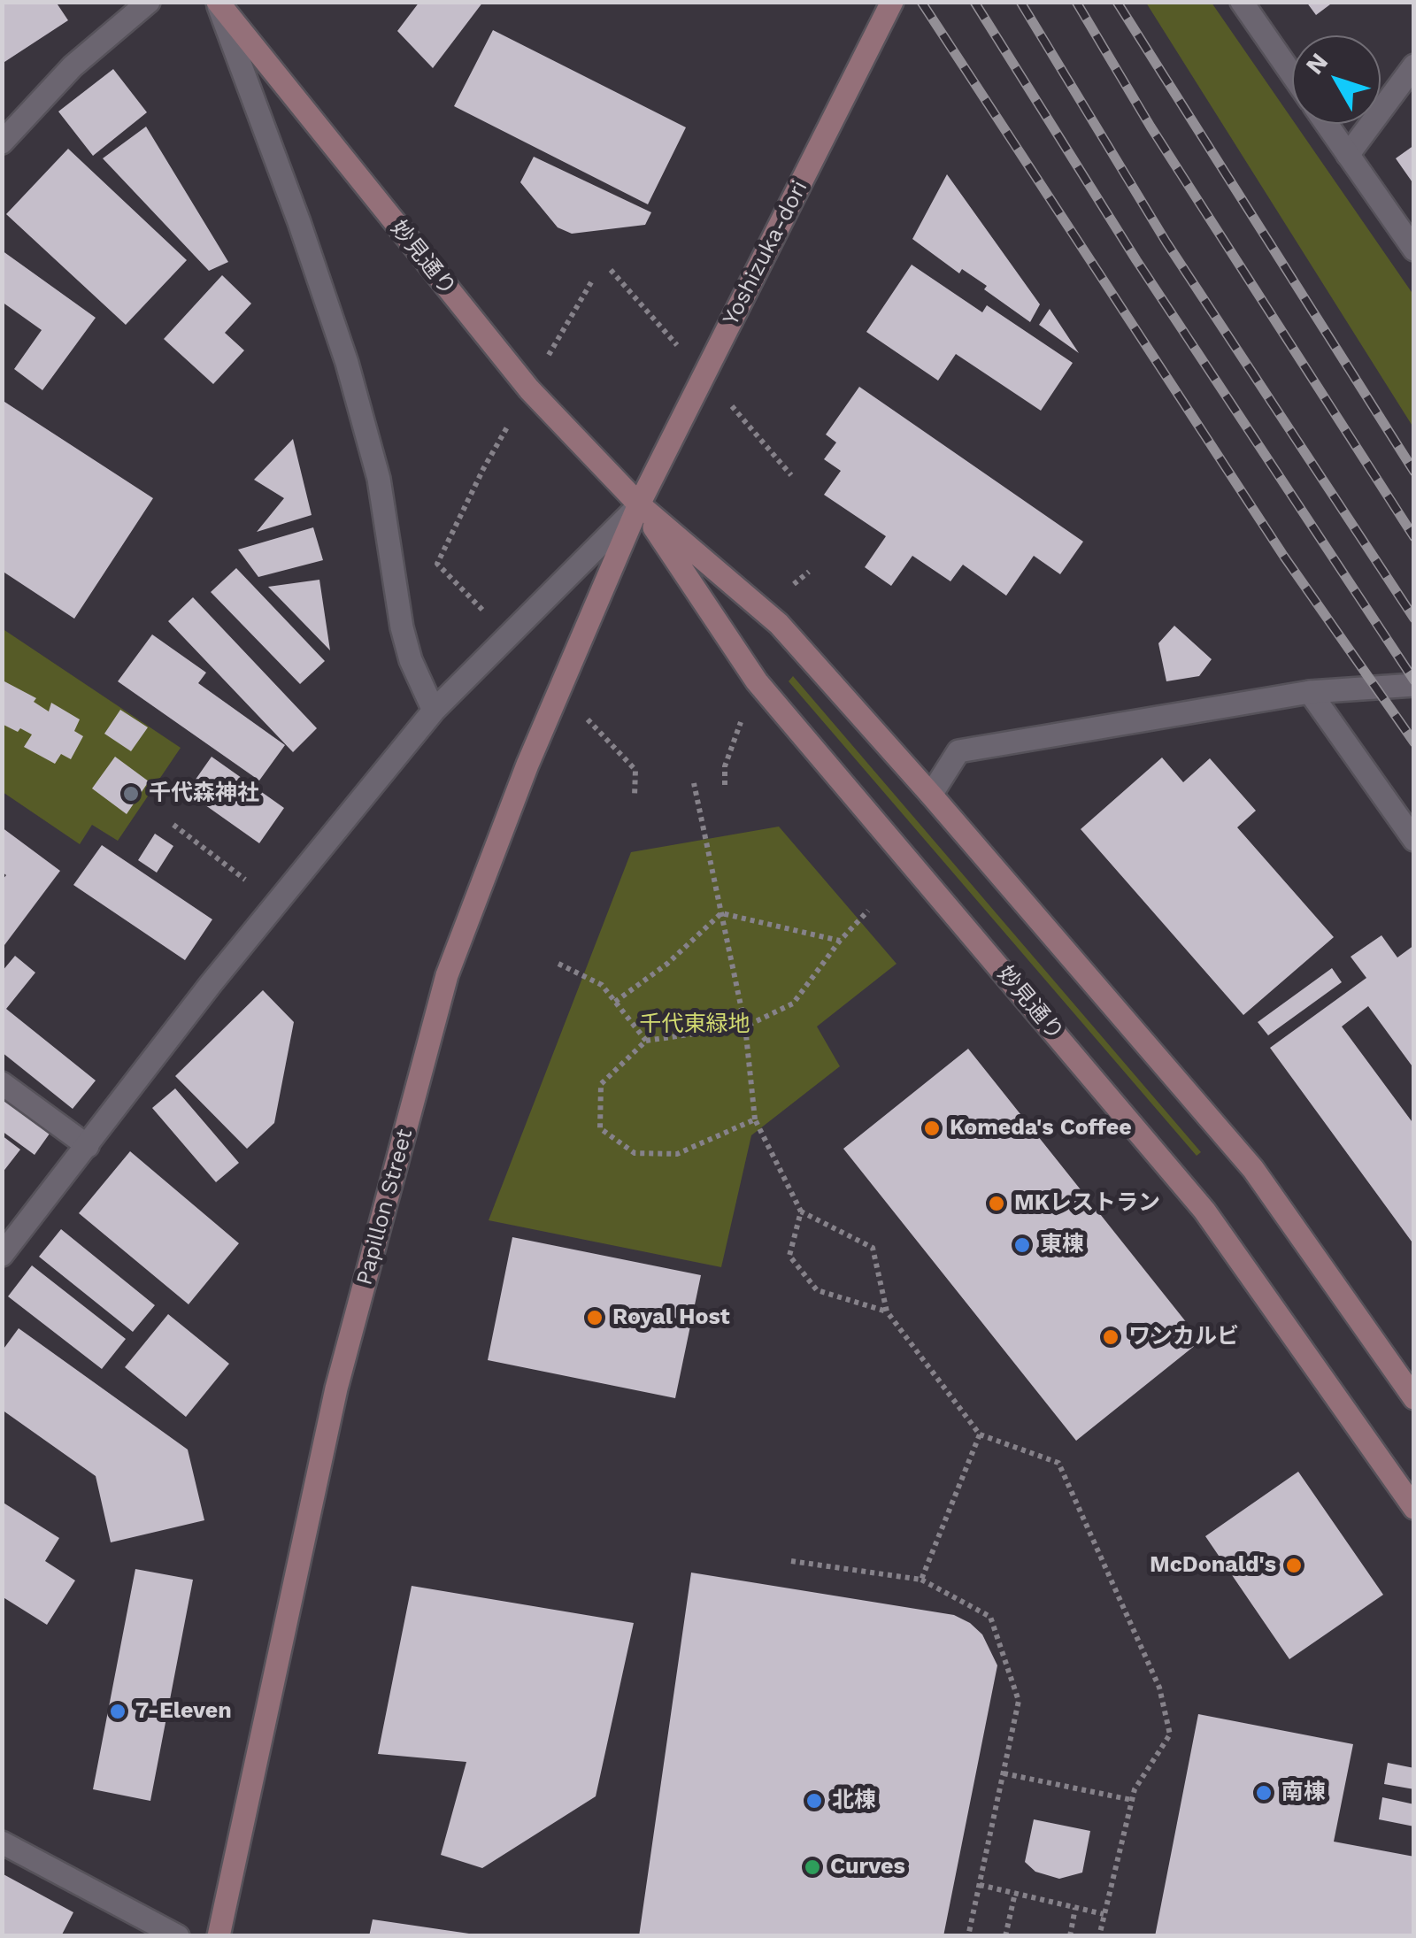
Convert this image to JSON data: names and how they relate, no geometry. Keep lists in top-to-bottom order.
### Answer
{
  "streets": {
    "main road": ["Yoshizuka-dori", "妙見通り", "Papillon Street"]
  },
  "crossings": [
    ["Yoshizuka-dori", "妙見通り"],
    ["Yoshizuka-dori", "Papillon Street"],
    ["妙見通り", "Papillon Street"]
  ],
  "parks": ["千代東緑地"],
  "places": [
    "千代森神社",
    "Komeda's Coffee",
    "MKレストラン",
    "東棟",
    "Royal Host",
    "ワンカルビ",
    "McDonald's",
    "7-Eleven",
    "南棟",
    "北棟",
    "Curves"
  ],
  "north": "top left"
}
